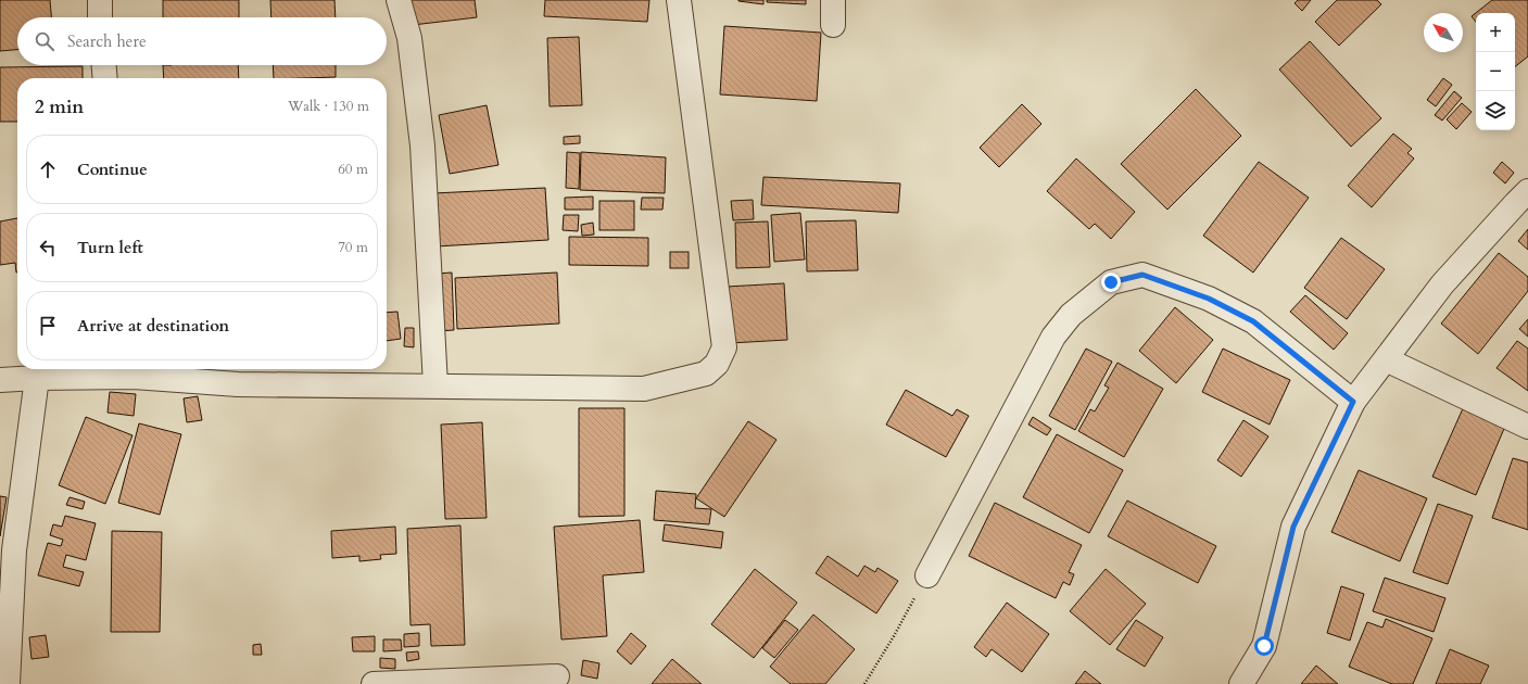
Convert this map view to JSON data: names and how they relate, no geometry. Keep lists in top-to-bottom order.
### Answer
{
  "north": "top left",
  "page": {
    "map_buttons": ["+", "−"],
    "search": "Search here",
    "heading": ["2 min", "Walk · 130 m"],
    "list": [
      ["Continue", "60 m"],
      ["Turn left", "70 m"],
      "Arrive at destination"
    ]
  }
}
